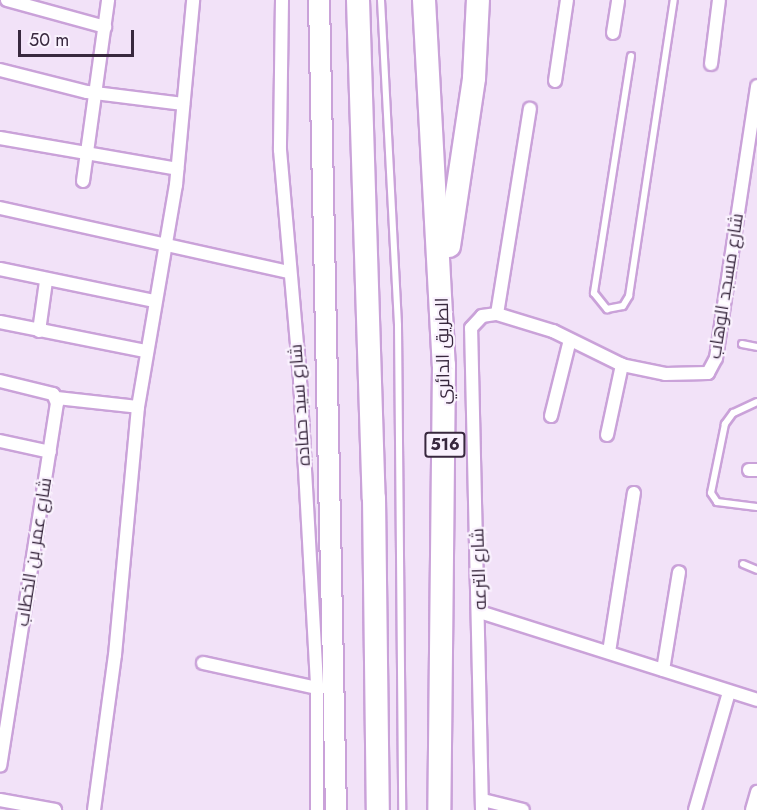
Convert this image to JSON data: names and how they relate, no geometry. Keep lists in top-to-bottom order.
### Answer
{
  "streets": {
    "highway": ["الطريق الدائري", "516"],
    "street": [
      "شارع مسجد الوهاب",
      "شارع سيد حماده",
      "شارع عمر بن الخطاب",
      "شارع الترعه"
    ]
  },
  "crossings": [
    ["شارع مسجد الوهاب", "شارع الترعه"]
  ],
  "scale_bar": "50 m"
}
